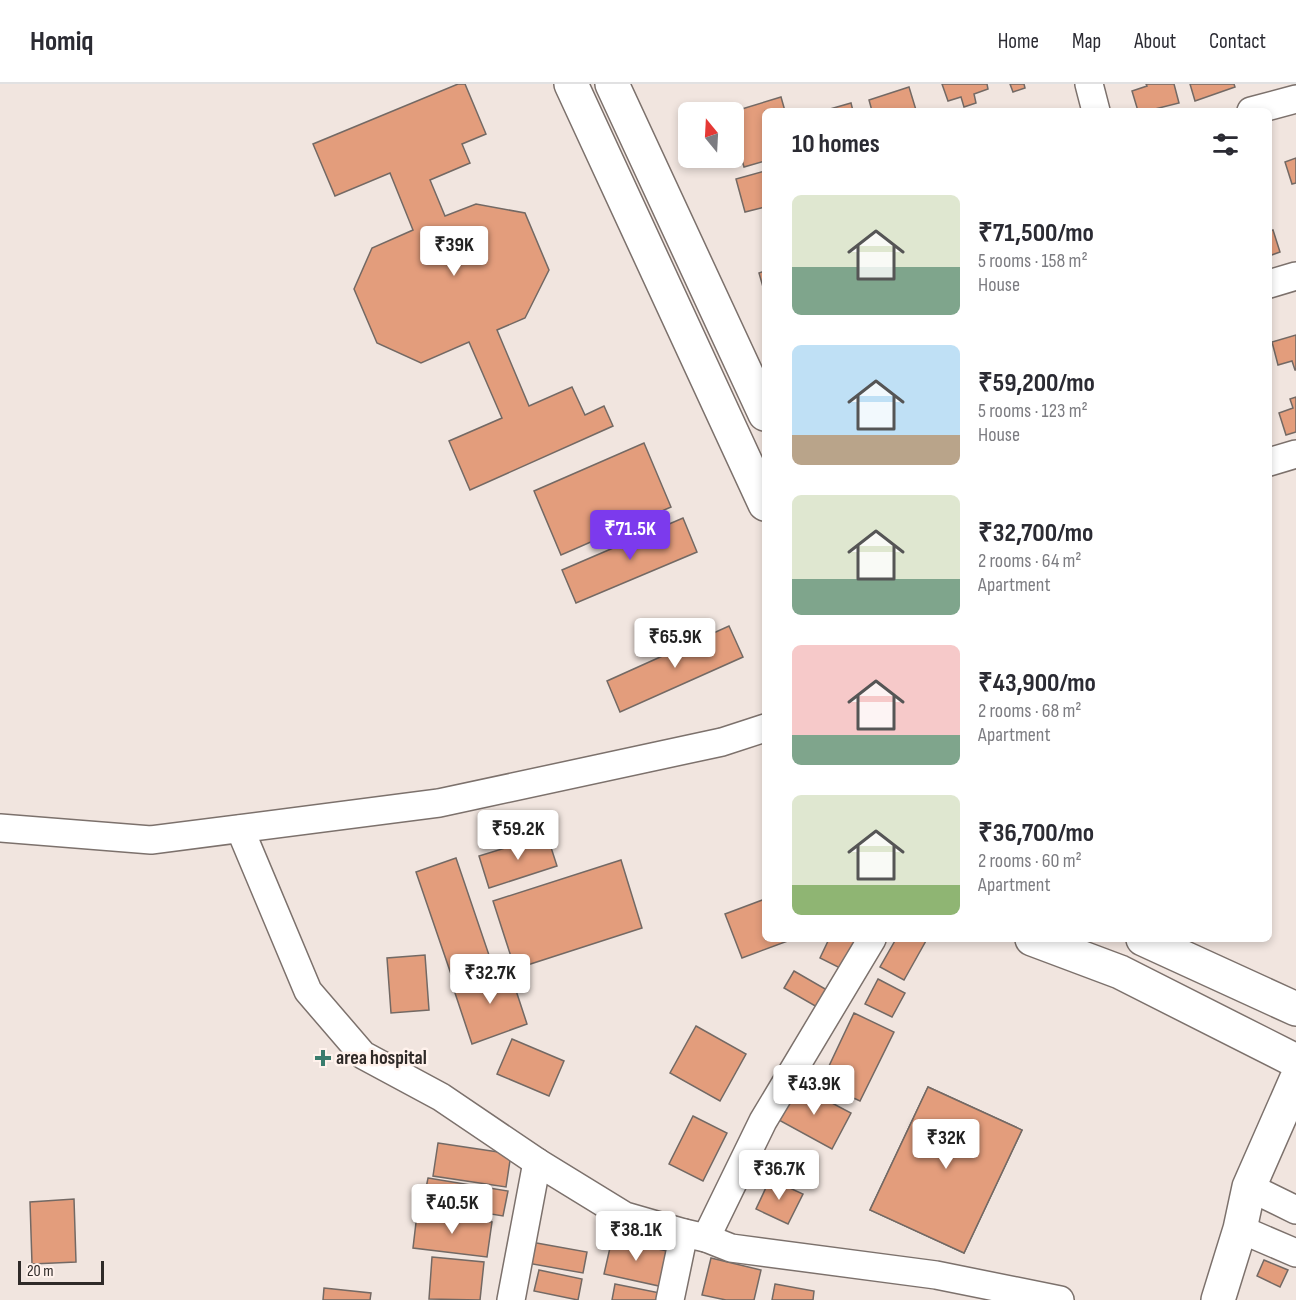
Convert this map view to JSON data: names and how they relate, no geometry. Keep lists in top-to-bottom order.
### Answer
{
  "places": {
    "health": ["area hospital"]
  },
  "scale_bar": "20 m",
  "north": "top",
  "page": {
    "header": "Homiq",
    "nav": [
      "Home",
      "Map",
      "About",
      "Contact"
    ],
    "heading": "10 homes",
    "list": [
      {
        "name": "₹71,500/mo",
        "note": "5 rooms · 158 m² · House"
      },
      {
        "name": "₹59,200/mo",
        "note": "5 rooms · 123 m² · House"
      },
      {
        "name": "₹32,700/mo",
        "note": "2 rooms · 64 m² · Apartment"
      },
      {
        "name": "₹43,900/mo",
        "note": "2 rooms · 68 m² · Apartment"
      },
      {
        "name": "₹36,700/mo",
        "note": "2 rooms · 60 m² · Apartment"
      }
    ],
    "price": [
      "₹39K",
      "₹71.5K",
      "₹65.9K",
      "₹59.2K",
      "₹32.7K",
      "₹43.9K",
      "₹32K",
      "₹36.7K",
      "₹40.5K",
      "₹38.1K"
    ],
    "scale": "20 m"
  }
}
